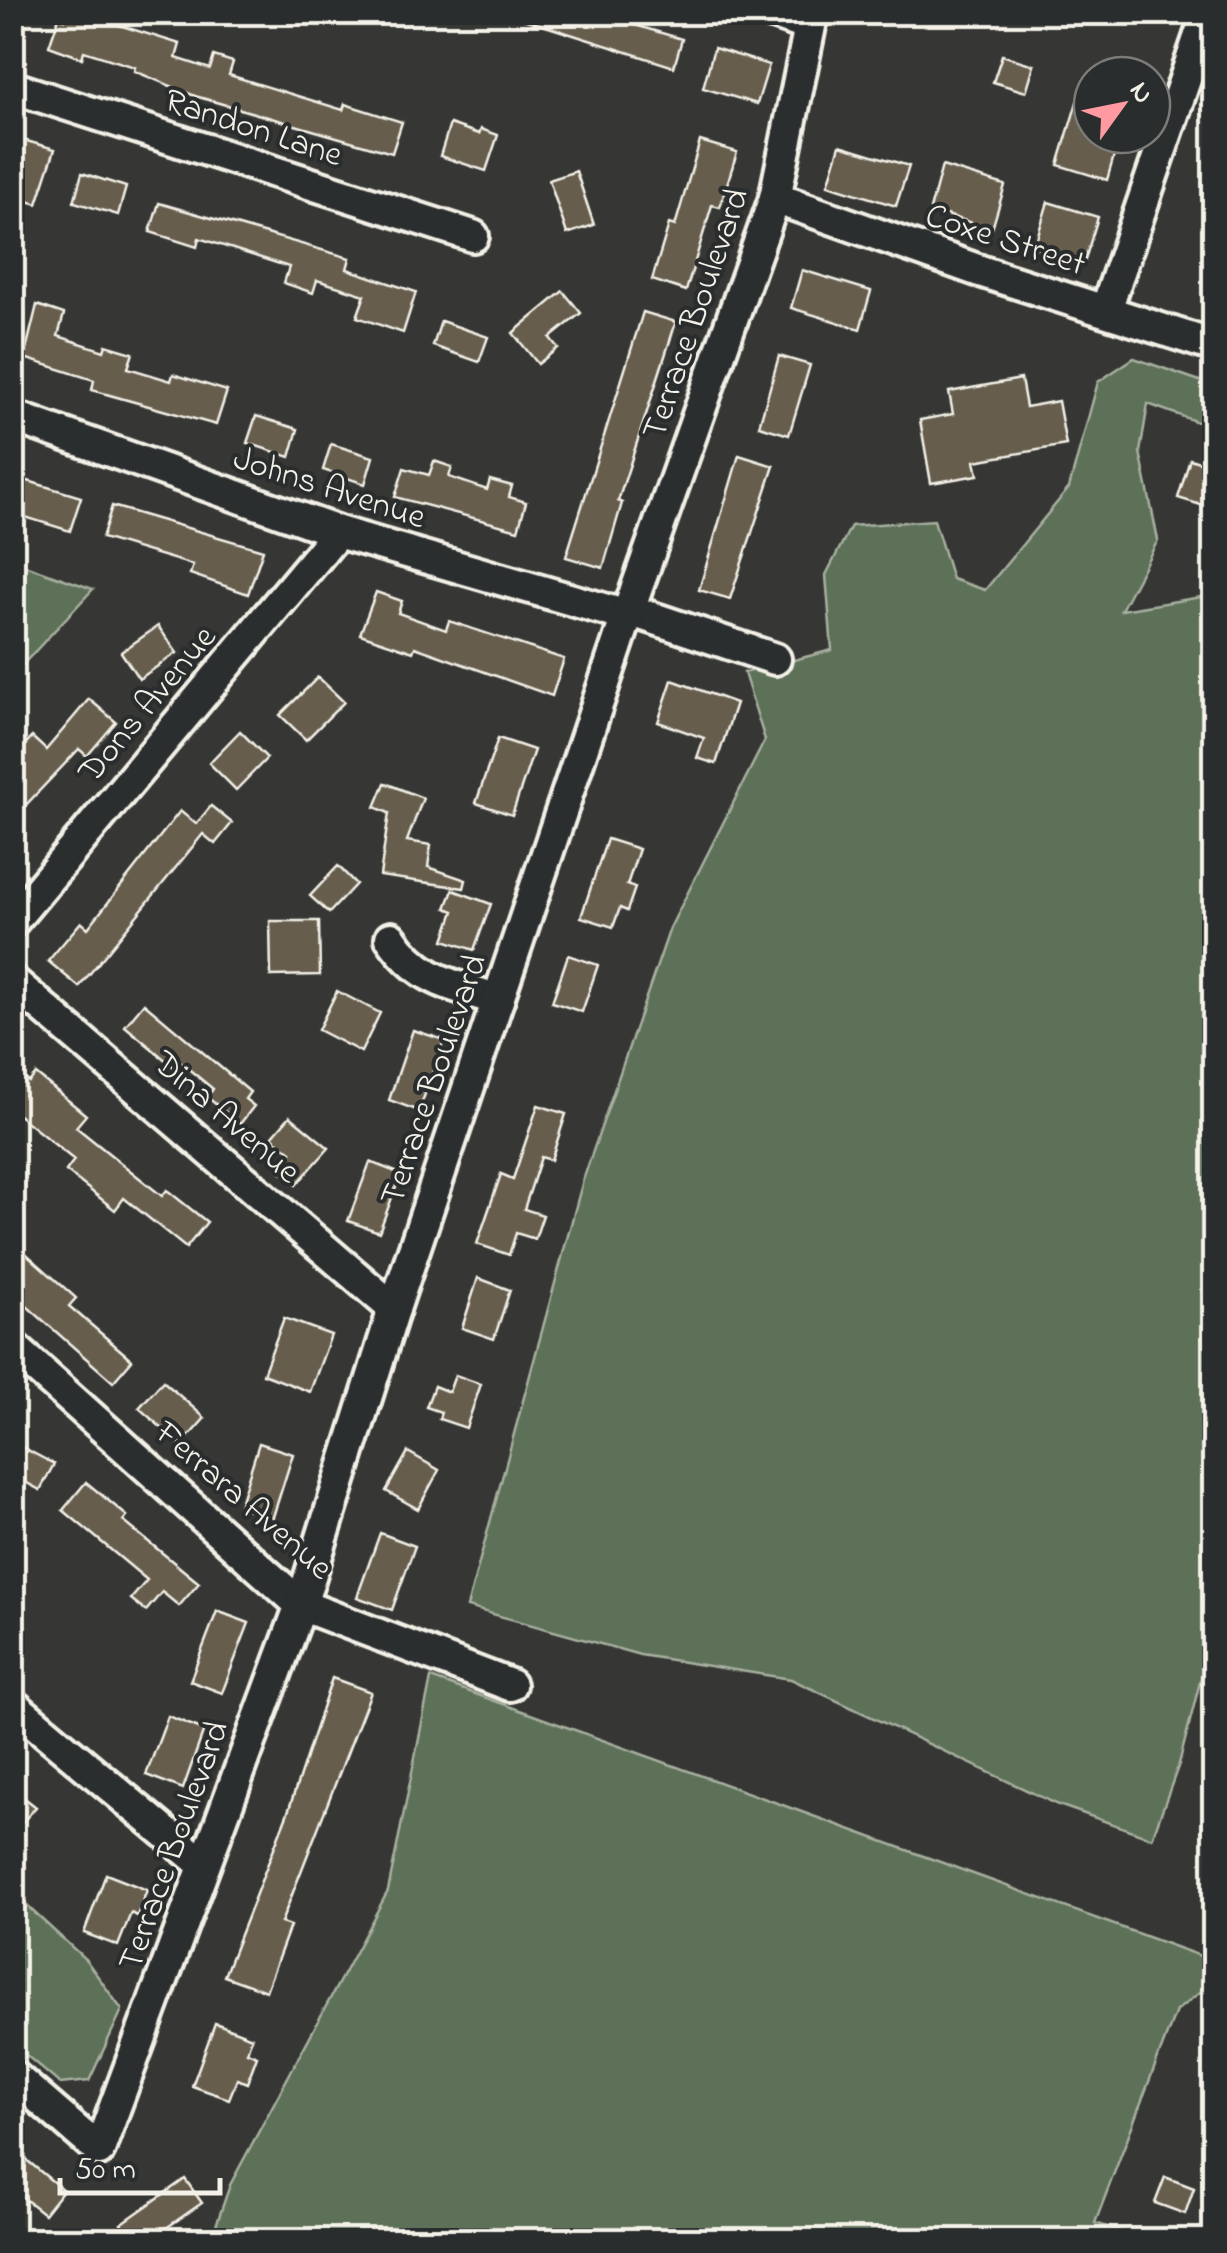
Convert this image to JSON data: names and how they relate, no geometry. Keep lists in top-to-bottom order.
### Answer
{
  "streets": {
    "street": [
      "Randon Lane",
      "Coxe Street",
      "Terrace Boulevard",
      "Johns Avenue",
      "Dons Avenue",
      "Dina Avenue",
      "Ferrara Avenue"
    ]
  },
  "crossings": [
    ["Coxe Street", "Terrace Boulevard"],
    ["Terrace Boulevard", "Johns Avenue"],
    ["Terrace Boulevard", "Dina Avenue"],
    ["Terrace Boulevard", "Ferrara Avenue"],
    ["Johns Avenue", "Dons Avenue"]
  ],
  "scale_bar": "50 m",
  "north": "top right"
}
